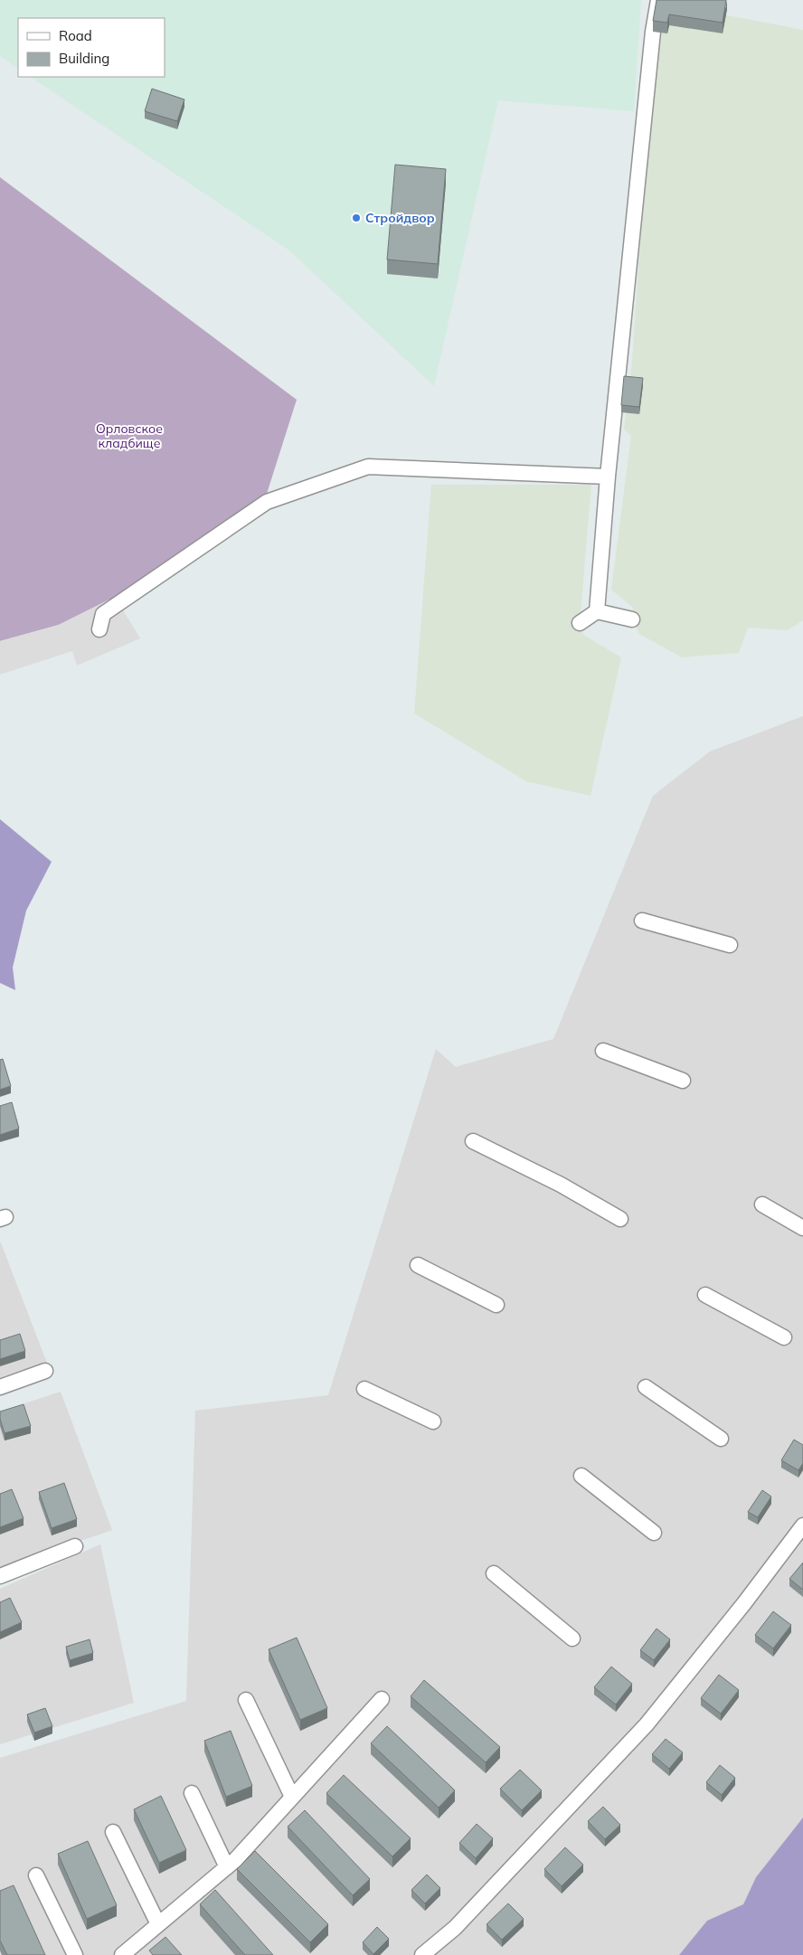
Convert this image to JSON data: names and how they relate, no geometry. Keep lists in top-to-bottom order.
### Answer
{
  "parks": ["Орловское кладбище"],
  "places": ["Стройдвор"],
  "legend": ["Road", "Building"]
}
